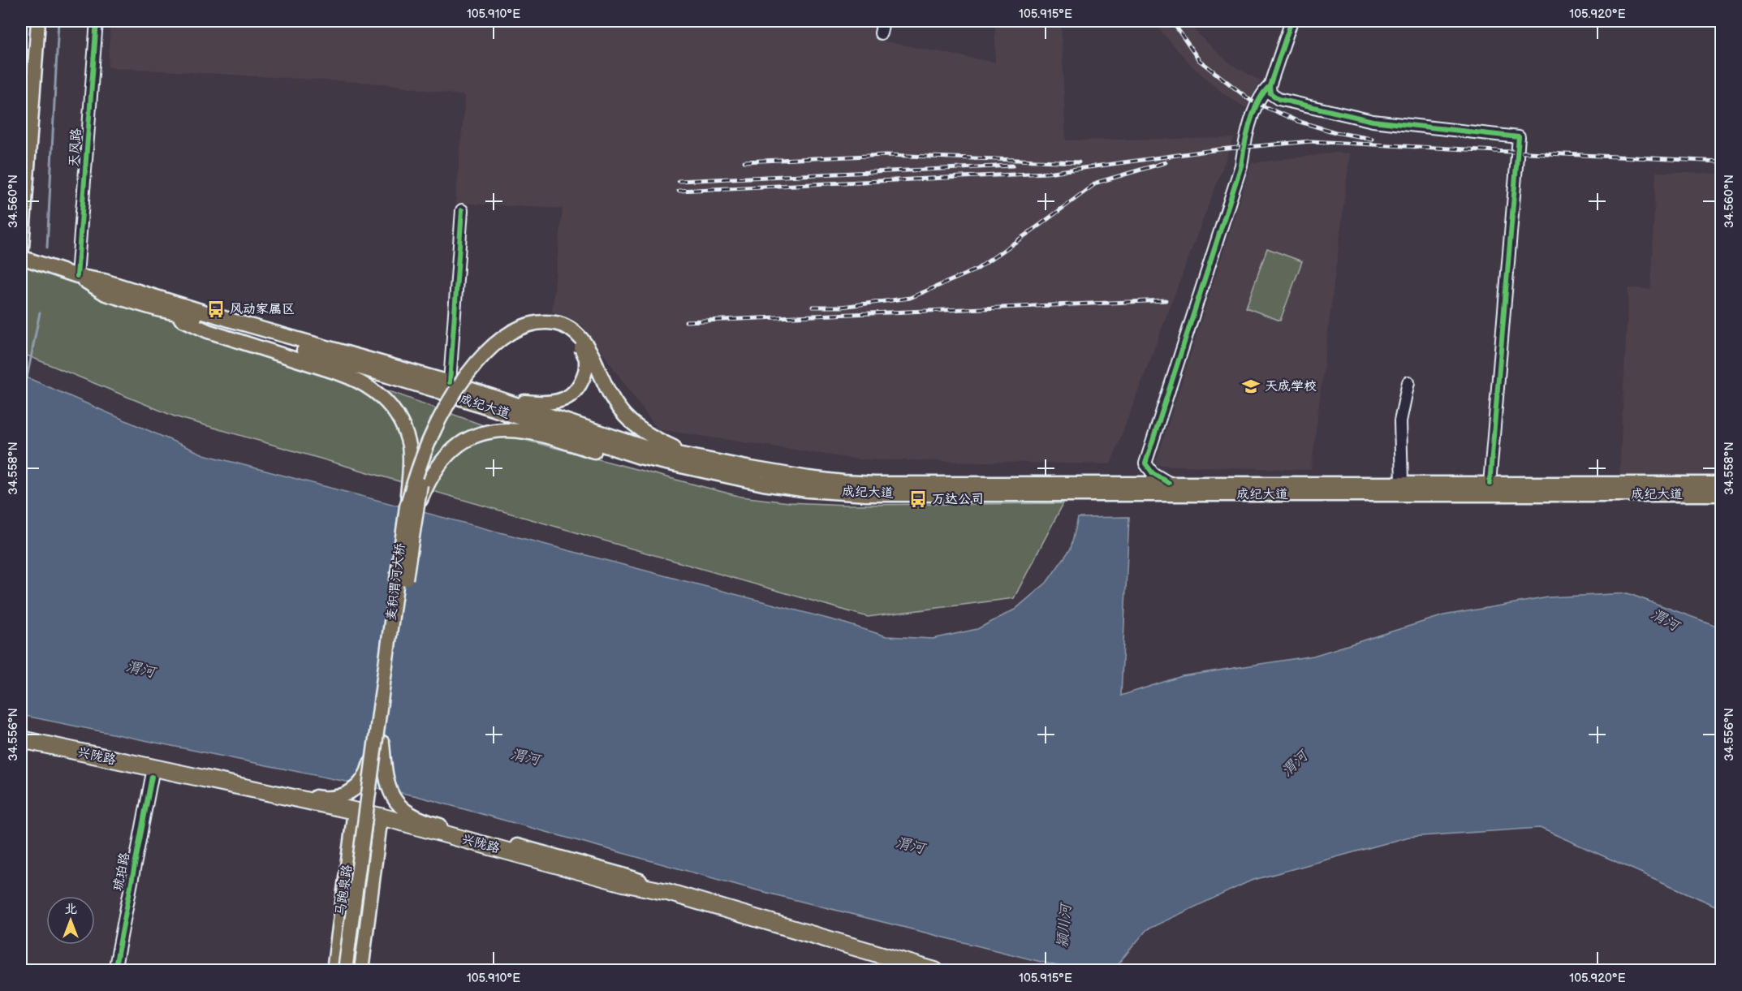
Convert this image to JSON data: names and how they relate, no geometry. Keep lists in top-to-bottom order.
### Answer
{
  "streets": {
    "highway": ["兴陇路"],
    "main road": ["成纪大道", "麦积渭河大桥", "马跑泉路"],
    "street": ["天风路", "琥珀路"]
  },
  "crossings": [
    ["天风路", "成纪大道"],
    ["成纪大道", "麦积渭河大桥"],
    ["兴陇路", "琥珀路"],
    ["兴陇路", "马跑泉路"]
  ],
  "water": ["渭河", "颍川河"],
  "places": {
    "bus stop": ["风动家属区", "万达公司"],
    "school or university": ["天成学校"]
  },
  "north": "top",
  "coordinates": [
    "105.910°E",
    "105.915°E",
    "105.920°E",
    "34.560°N",
    "34.558°N",
    "34.556°N"
  ]
}
